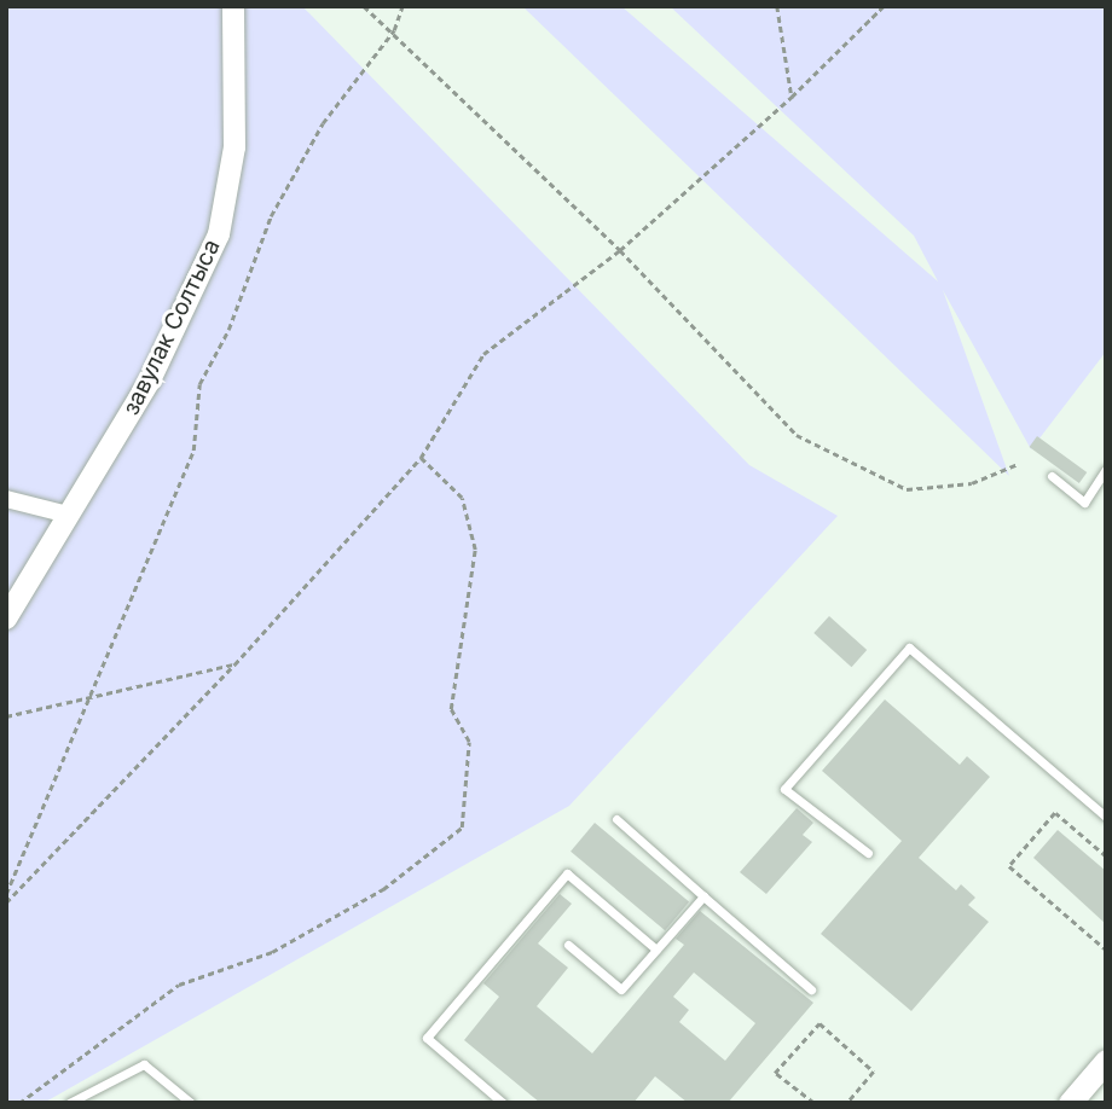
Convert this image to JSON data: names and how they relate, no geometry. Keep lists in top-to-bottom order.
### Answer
{
  "streets": {
    "street": ["завулак Солтыса"]
  }
}
